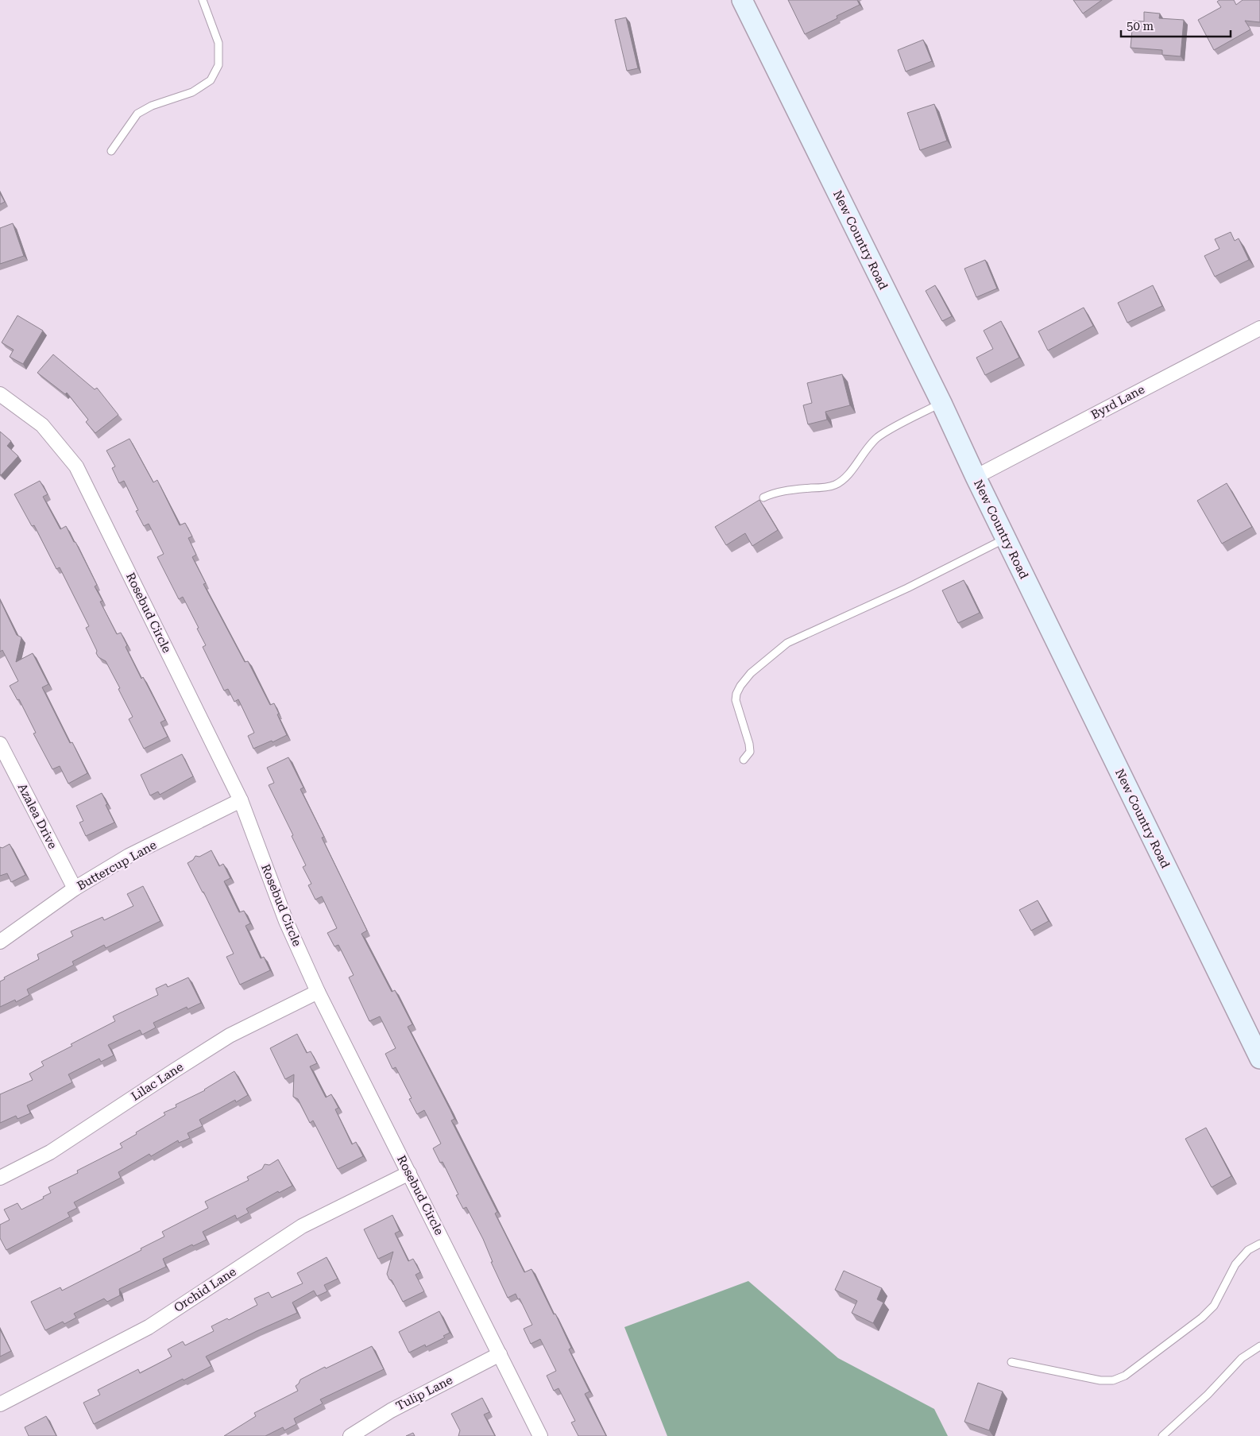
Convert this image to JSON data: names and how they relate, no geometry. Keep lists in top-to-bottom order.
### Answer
{
  "streets": {
    "street": [
      "New Country Road",
      "Byrd Lane",
      "Rosebud Circle",
      "Azalea Drive",
      "Buttercup Lane",
      "Lilac Lane",
      "Orchid Lane",
      "Tulip Lane"
    ]
  },
  "crossings": [
    ["New Country Road", "Byrd Lane"],
    ["Rosebud Circle", "Buttercup Lane"],
    ["Rosebud Circle", "Lilac Lane"],
    ["Rosebud Circle", "Orchid Lane"],
    ["Rosebud Circle", "Tulip Lane"],
    ["Azalea Drive", "Buttercup Lane"]
  ],
  "scale_bar": "50 m"
}
